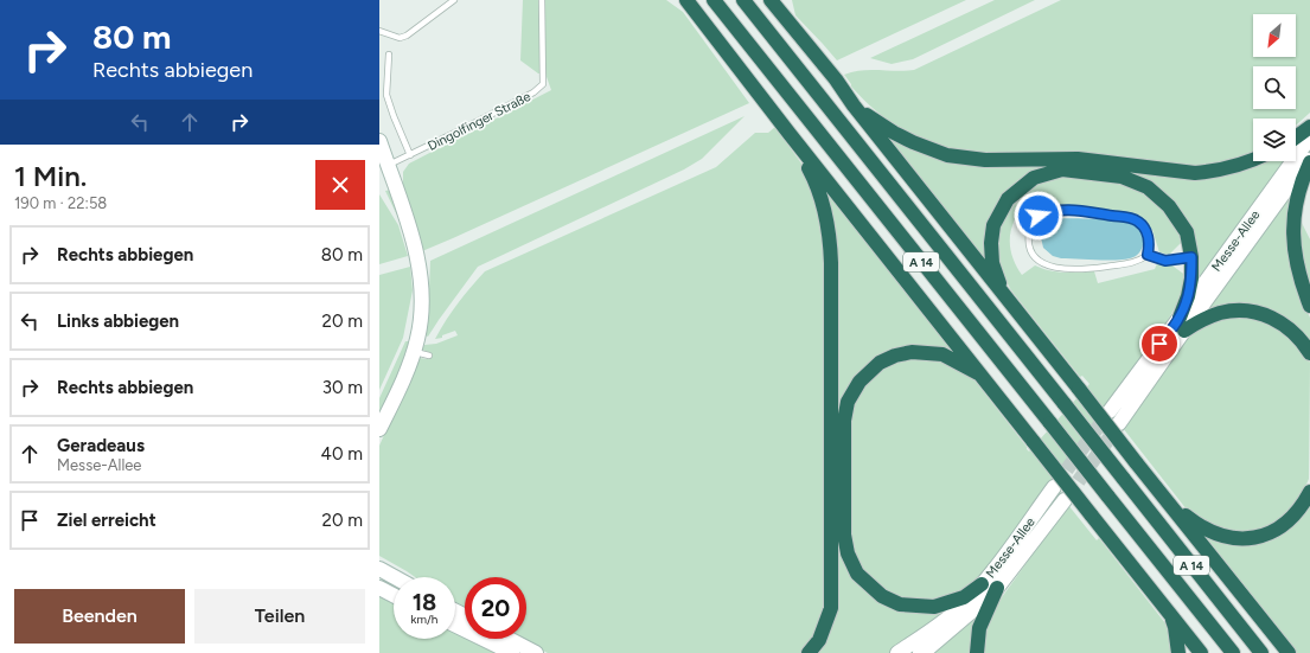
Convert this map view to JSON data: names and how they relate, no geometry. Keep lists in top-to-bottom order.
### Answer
{
  "streets": {
    "highway": ["A 14"],
    "main road": ["Messe-Allee"],
    "lane": ["Dingolfinger Straße"]
  },
  "north": "bottom left",
  "page": {
    "turn": ["80 m", "Rechts abbiegen"],
    "heading": ["1 Min.", "190 m · 22:58"],
    "list": [
      {
        "name": "Rechts abbiegen",
        "value": "80 m"
      },
      {
        "name": "Links abbiegen",
        "value": "20 m"
      },
      {
        "name": "Rechts abbiegen",
        "value": "30 m"
      },
      {
        "name": "Geradeaus",
        "note": "Messe-Allee",
        "value": "40 m"
      },
      {
        "name": "Ziel erreicht",
        "value": "20 m"
      }
    ],
    "speed": "18 km/h",
    "limit": "20",
    "buttons": ["Beenden", "Teilen"]
  }
}
